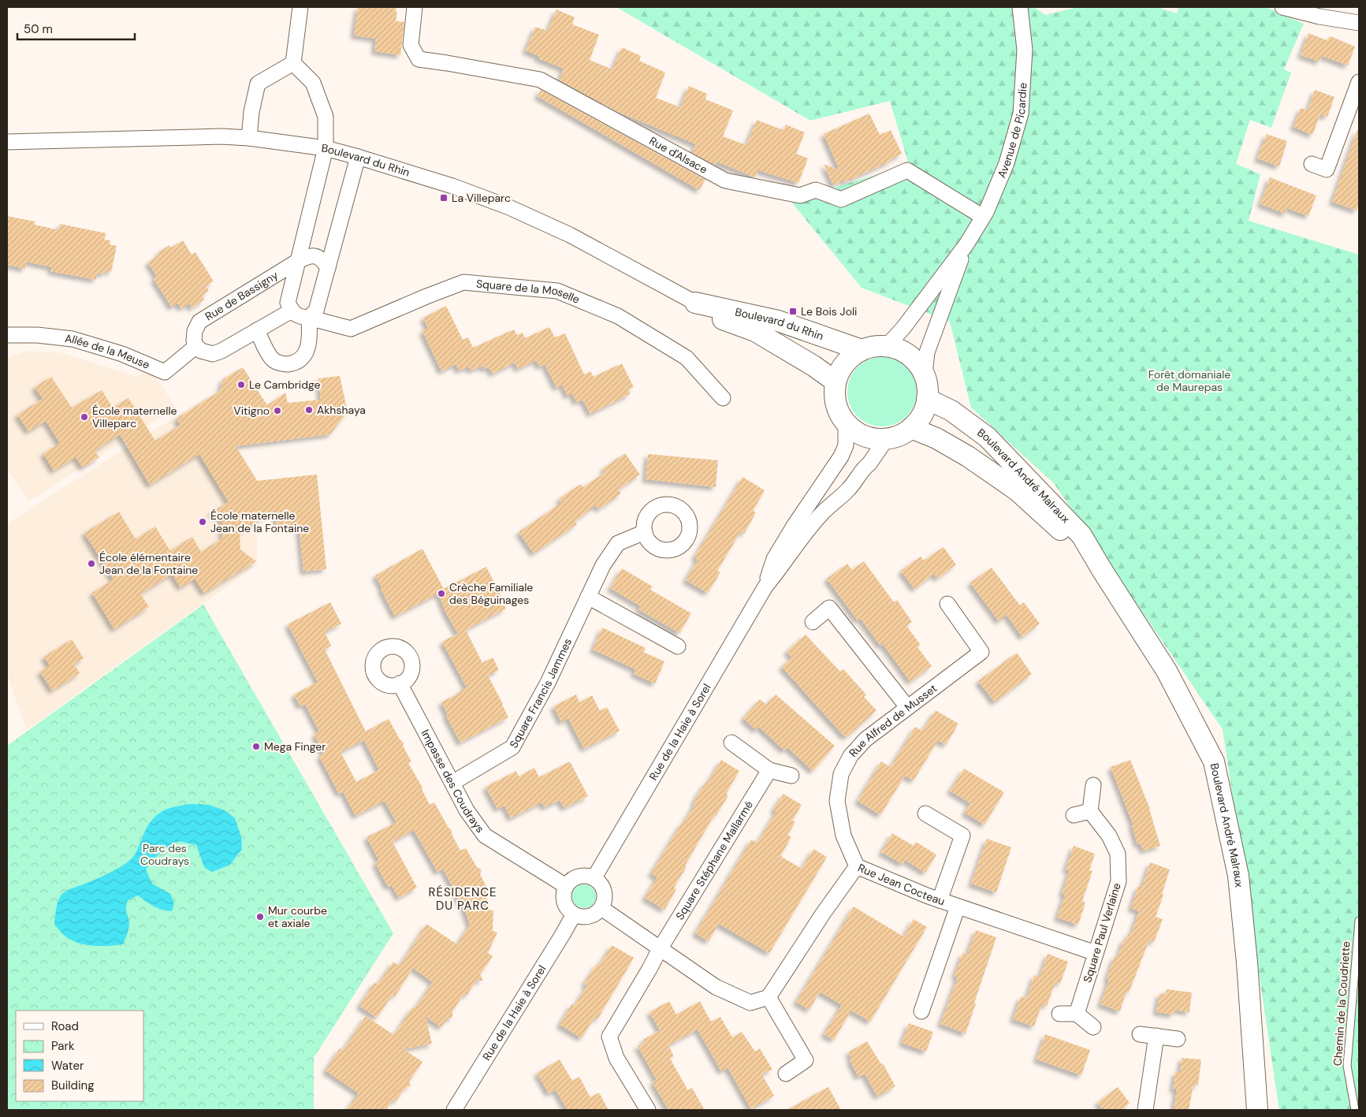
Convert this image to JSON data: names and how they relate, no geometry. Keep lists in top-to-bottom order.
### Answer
{
  "streets": {
    "street": [
      "Avenue de Picardie",
      "Rue d'Alsace",
      "Boulevard du Rhin",
      "Square de la Moselle",
      "Rue de Bassigny",
      "Allée de la Meuse",
      "Boulevard André Malraux",
      "Square Francis Jammes",
      "Rue Alfred de Musset",
      "Rue de la Haie à Sorel",
      "Impasse des Coudrays",
      "Square Stéphane Mallarmé",
      "Rue Jean Cocteau",
      "Square Paul Verlaine"
    ],
    "lane": ["Chemin de la Coudriette"]
  },
  "crossings": [
    ["Avenue de Picardie", "Rue d'Alsace"],
    ["Avenue de Picardie", "Boulevard du Rhin"],
    ["Avenue de Picardie", "Boulevard André Malraux"],
    ["Avenue de Picardie", "Rue de la Haie à Sorel"],
    ["Boulevard du Rhin", "Rue de Bassigny"],
    ["Boulevard du Rhin", "Boulevard André Malraux"],
    ["Boulevard du Rhin", "Rue de la Haie à Sorel"],
    ["Square de la Moselle", "Rue de Bassigny"],
    ["Rue de Bassigny", "Allée de la Meuse"],
    ["Boulevard André Malraux", "Rue de la Haie à Sorel"],
    ["Square Francis Jammes", "Impasse des Coudrays"],
    ["Rue Alfred de Musset", "Rue Jean Cocteau"],
    ["Rue de la Haie à Sorel", "Impasse des Coudrays"],
    ["Rue Jean Cocteau", "Square Paul Verlaine"]
  ],
  "districts": ["RÉSIDENCE DU PARC"],
  "parks": ["Forêt domaniale de Maurepas", "Parc des Coudrays"],
  "places": {
    "transit": ["La Villeparc", "Le Bois Joli"],
    "other": [
      "Le Cambridge",
      "Akhshaya",
      "Vitigno",
      "École maternelle Villeparc",
      "École maternelle Jean de la Fontaine",
      "École élémentaire Jean de la Fontaine",
      "Crèche Familiale des Béguinages",
      "Mega Finger",
      "Mur courbe et axiale"
    ]
  },
  "legend": [
    "Road",
    "Park",
    "Water",
    "Building"
  ],
  "scale_bar": "50 m"
}
